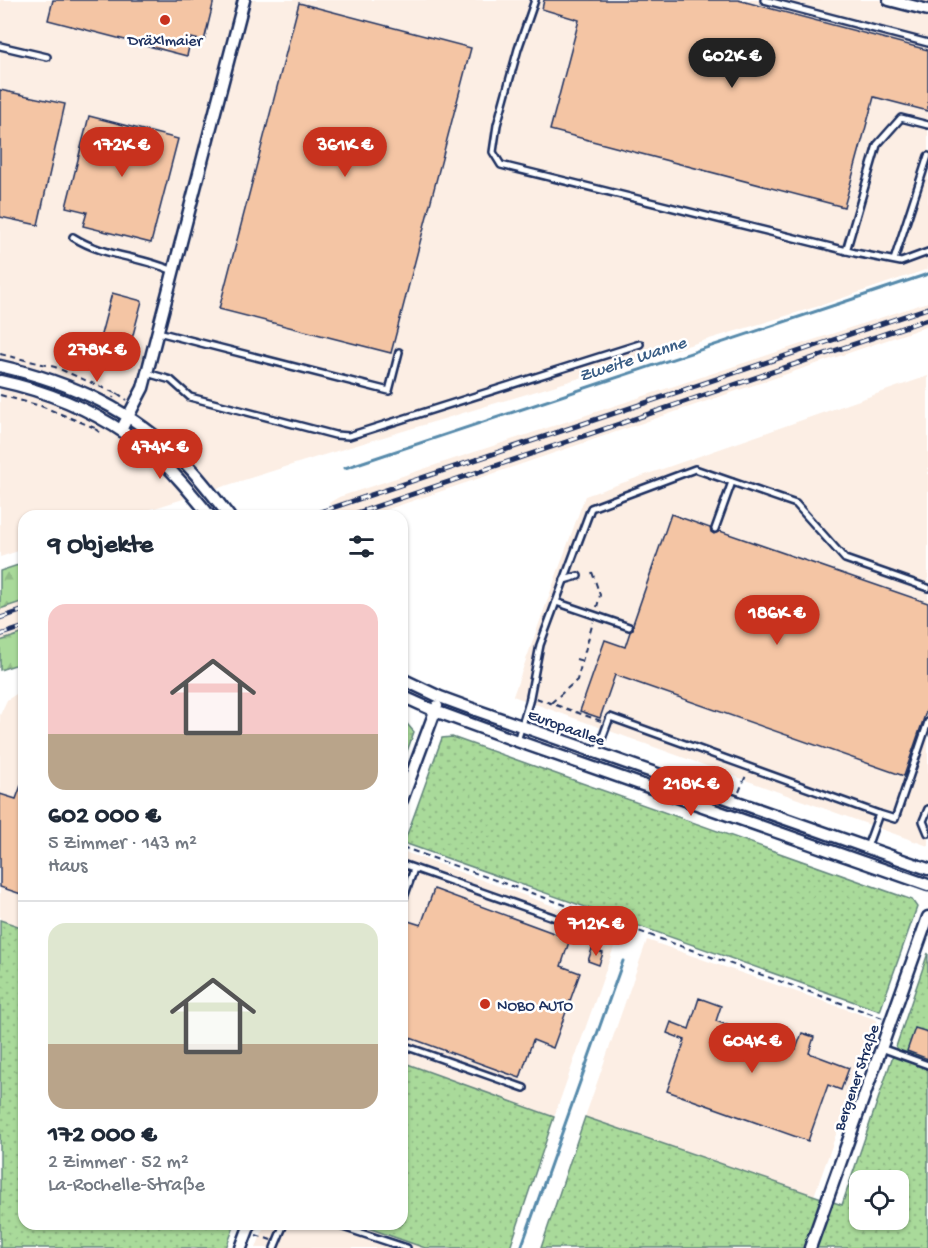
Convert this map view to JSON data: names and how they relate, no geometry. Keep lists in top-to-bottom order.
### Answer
{
  "streets": {
    "street": ["Europaallee", "Bergener Straße"]
  },
  "water": ["Zweite Wanne"],
  "places": ["Dräxlmaier", "NOBO AUTO"],
  "page": {
    "price": [
      "602K €",
      "172K €",
      "361K €",
      "278K €",
      "474K €",
      "186K €",
      "218K €",
      "712K €",
      "604K €"
    ],
    "heading": "9 Objekte",
    "list": [
      {
        "name": "602 000 €",
        "note": "5 Zimmer · 143 m² · Haus"
      },
      {
        "name": "172 000 €",
        "note": "2 Zimmer · 52 m² · La-Rochelle-Straße"
      }
    ]
  }
}
